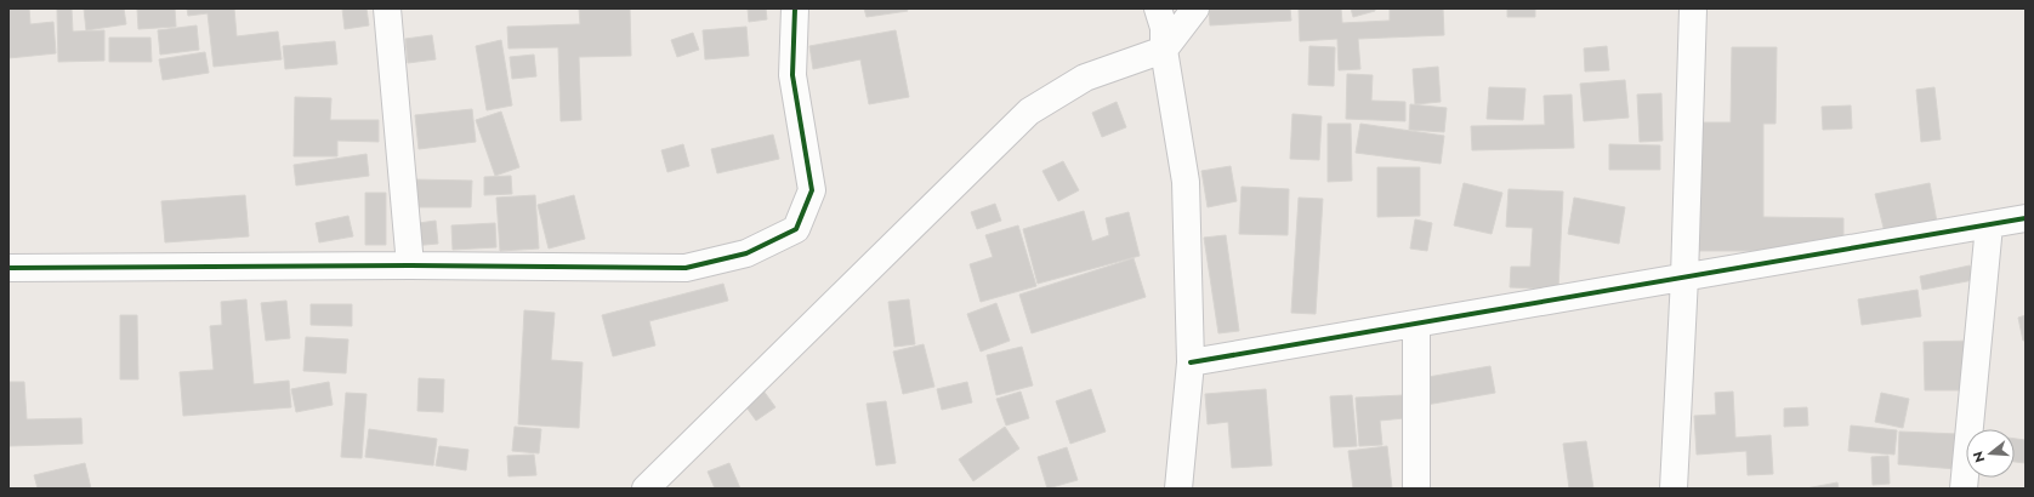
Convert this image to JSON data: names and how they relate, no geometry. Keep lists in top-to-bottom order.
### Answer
{
  "north": "left"
}
